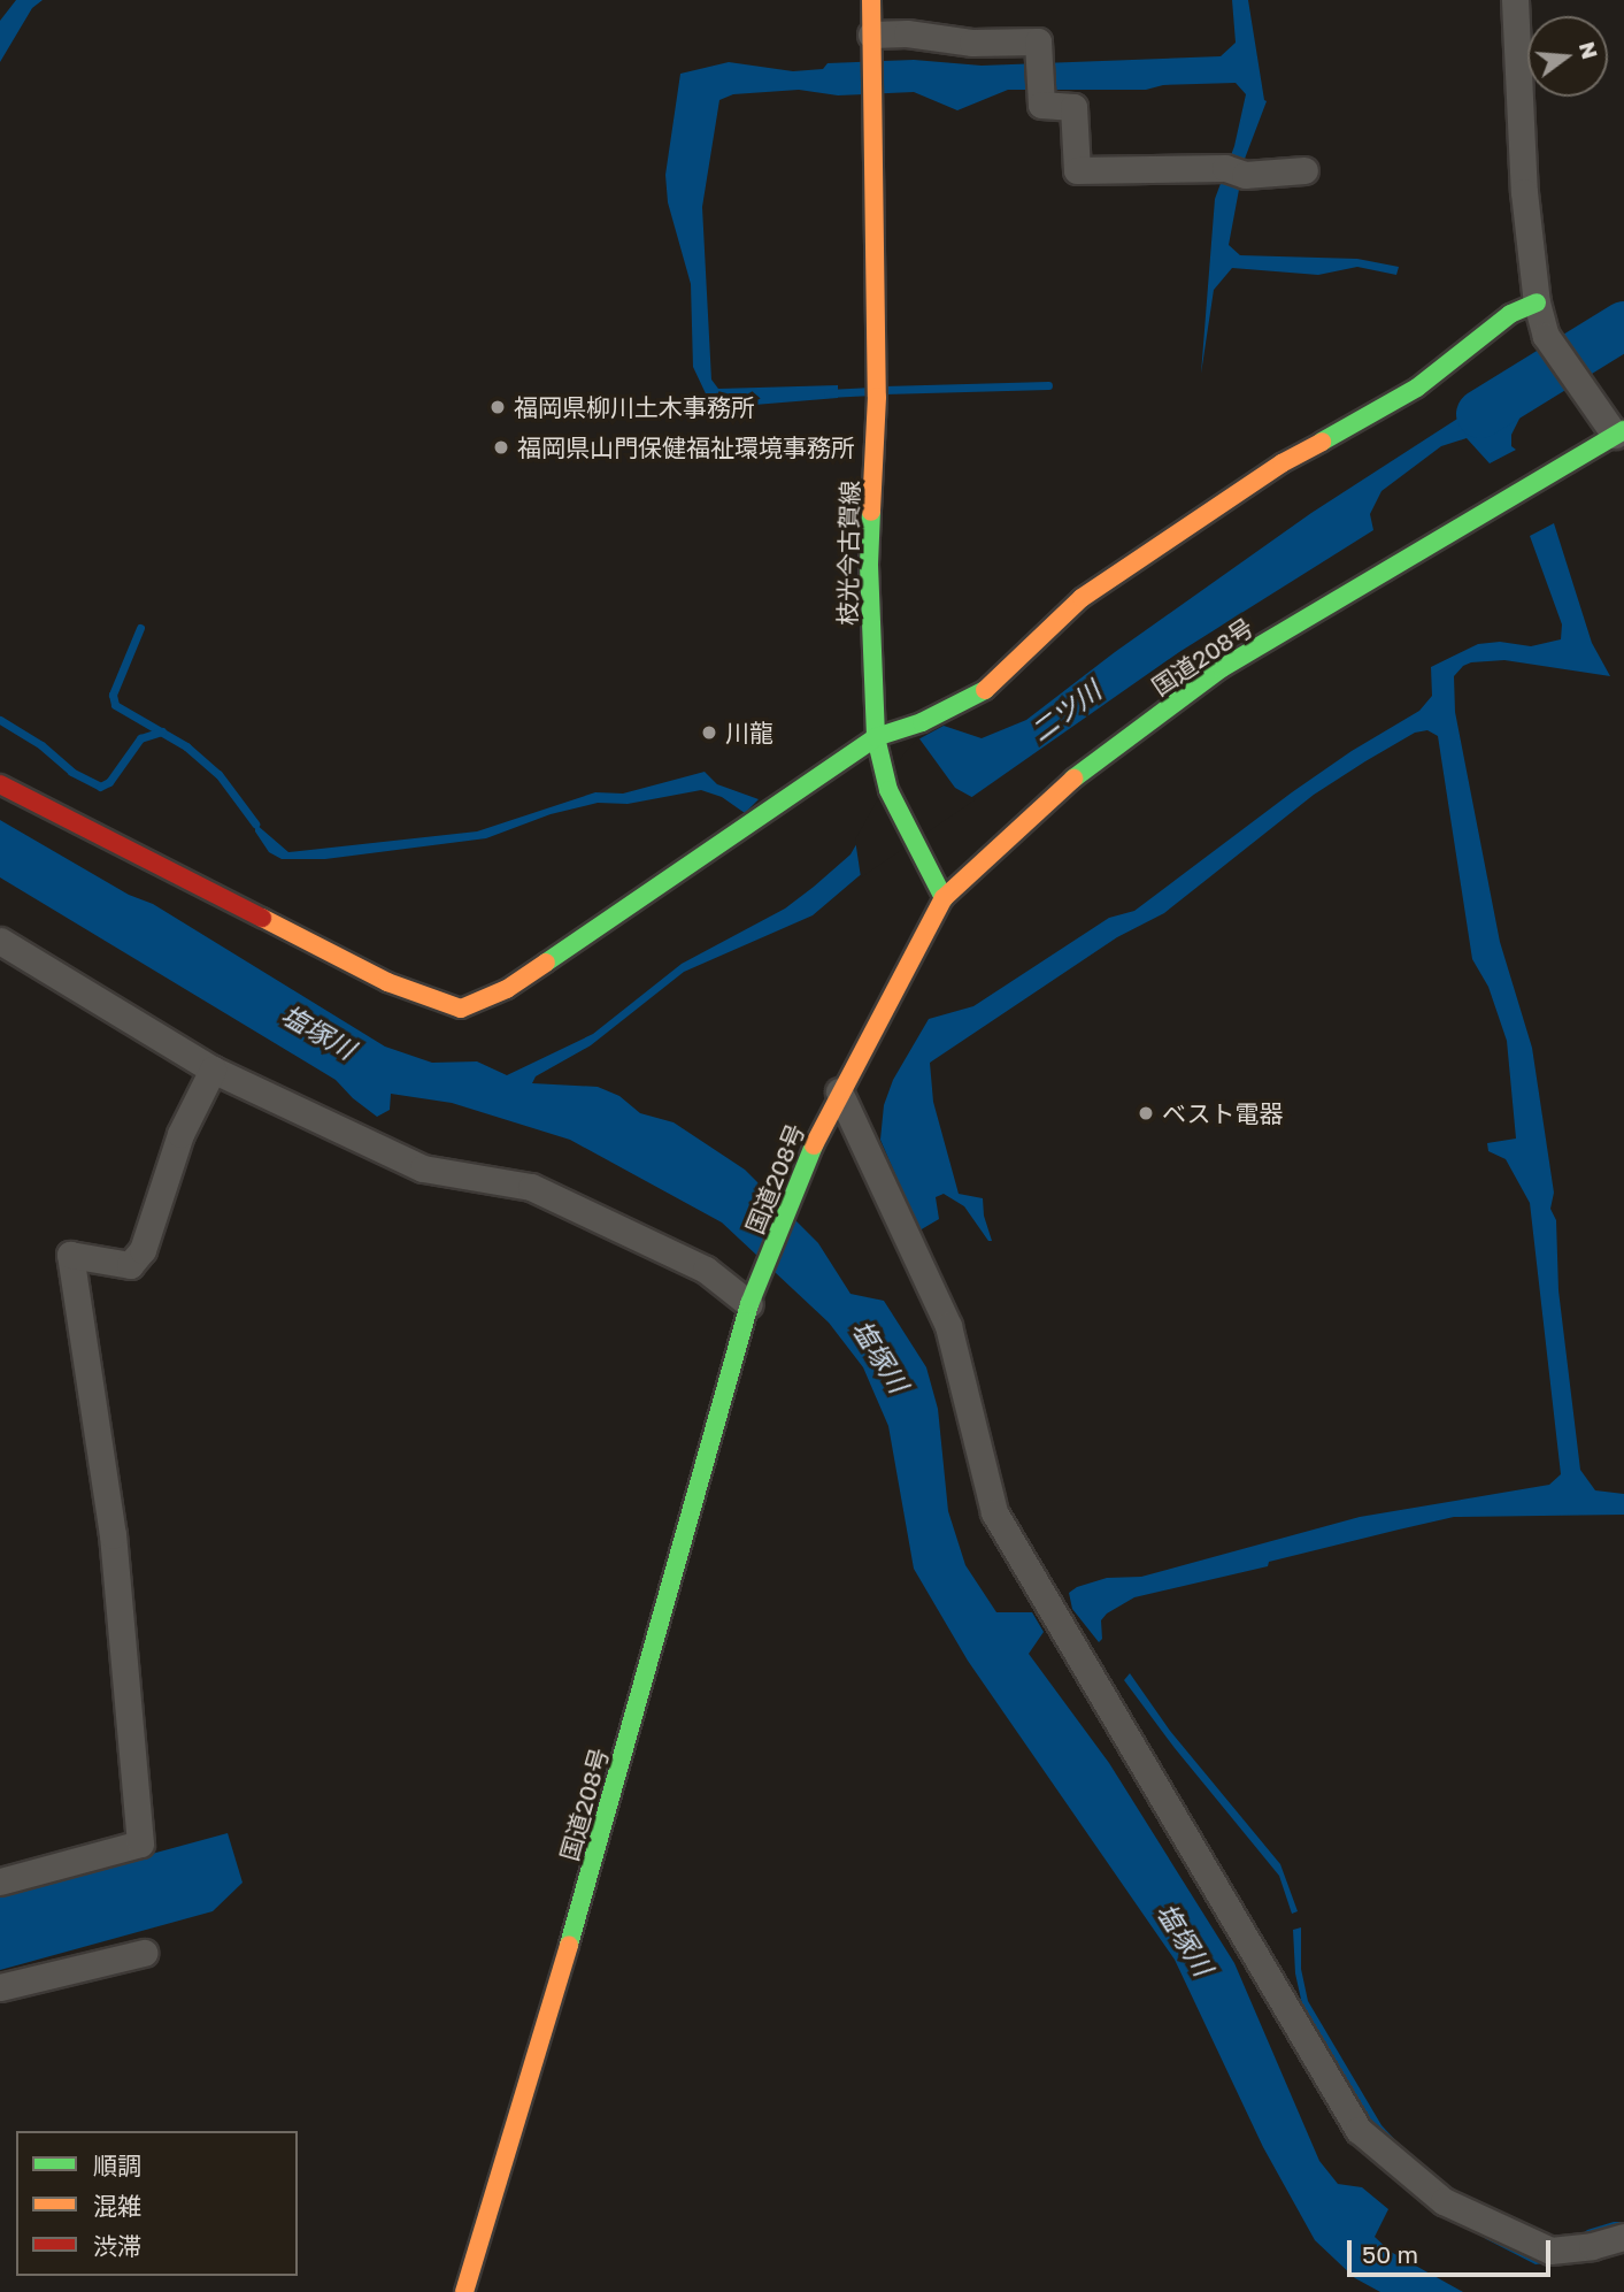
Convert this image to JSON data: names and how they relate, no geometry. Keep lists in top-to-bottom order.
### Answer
{
  "streets": {
    "main road": ["枝光今古賀線", "国道208号"]
  },
  "crossings": [
    ["枝光今古賀線", "国道208号"]
  ],
  "water": ["二ツ川", "塩塚川"],
  "places": [
    "福岡県柳川土木事務所",
    "福岡県山門保健福祉環境事務所",
    "川龍",
    "ベスト電器"
  ],
  "legend": ["順調", "混雑", "渋滞"],
  "scale_bar": "50 m",
  "north": "right"
}
